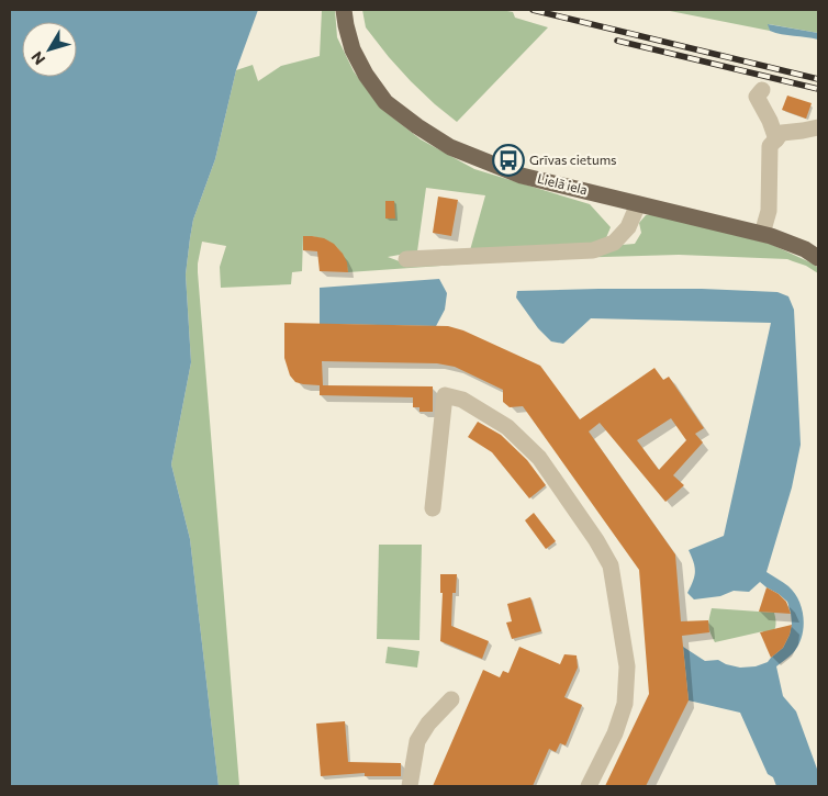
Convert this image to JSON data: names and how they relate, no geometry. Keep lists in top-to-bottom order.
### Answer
{
  "streets": {
    "main road": ["Lielā iela"]
  },
  "places": {
    "bus stop": ["Grīvas cietums"]
  },
  "north": "bottom left"
}
